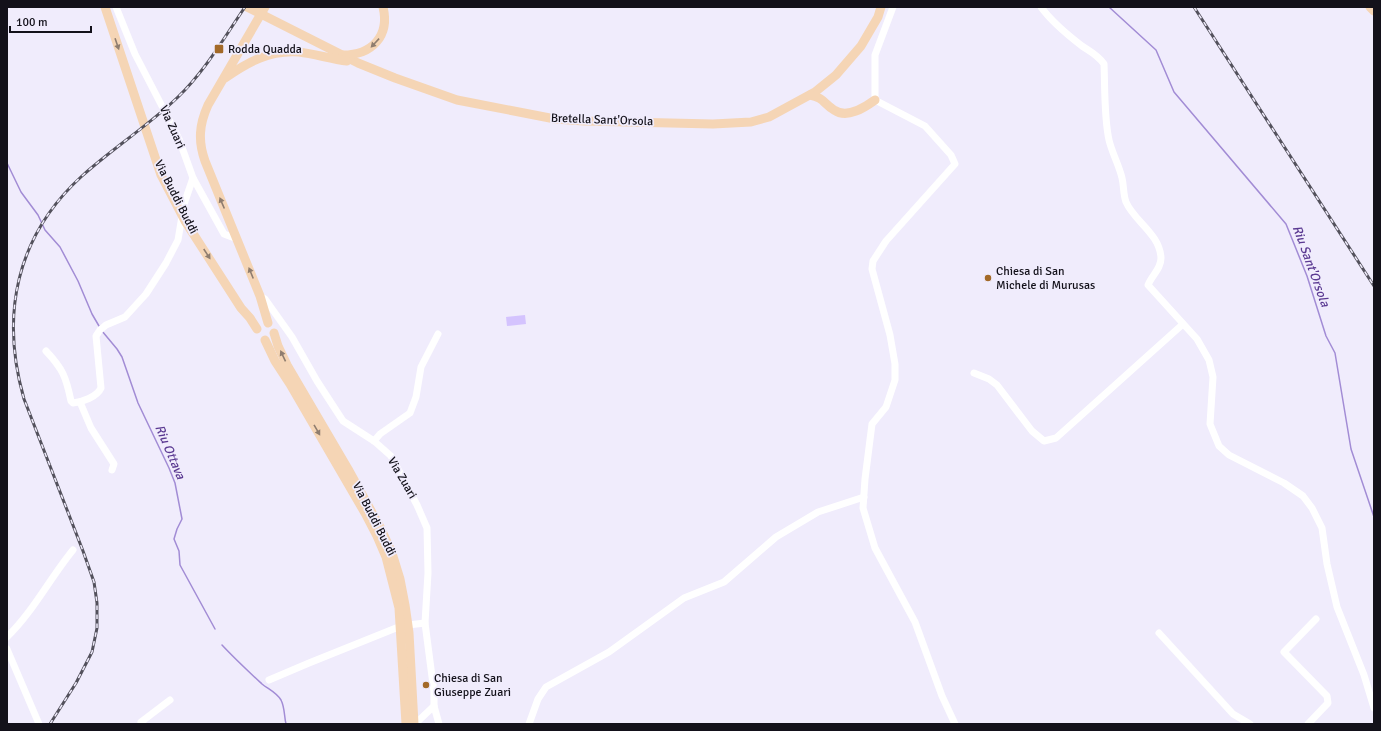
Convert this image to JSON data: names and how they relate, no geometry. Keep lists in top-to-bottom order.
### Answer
{
  "streets": {
    "main road": ["Bretella Sant'Orsola", "Via Buddi Buddi"],
    "street": ["Via Zuari"]
  },
  "water": ["Riu Sant'Orsola", "Riu Ottava"],
  "places": {
    "transit": ["Rodda Quadda"],
    "other": ["Chiesa di San Michele di Murusas", "Chiesa di San Giuseppe Zuari"]
  },
  "scale_bar": "100 m"
}
